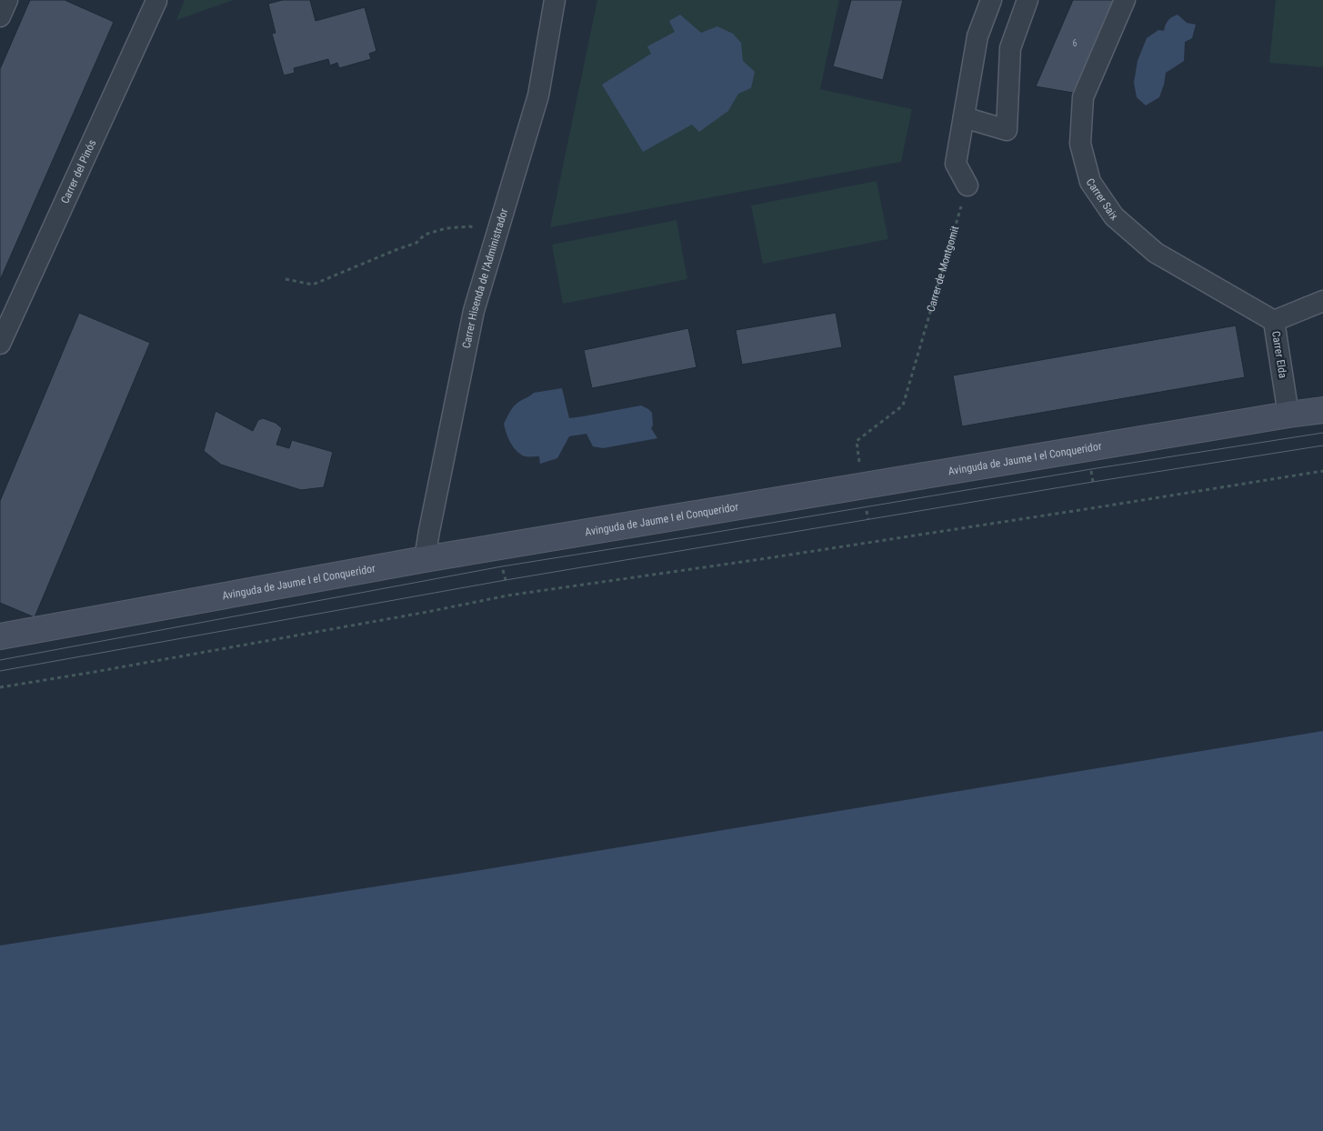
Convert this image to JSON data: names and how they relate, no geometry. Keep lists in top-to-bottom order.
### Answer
{
  "streets": {
    "street": [
      "Carrer del Pinós",
      "Carrer Saix",
      "Carrer Hisenda de l'Administrador",
      "Carrer Elda",
      "Avinguda de Jaume I el Conqueridor"
    ],
    "path": ["Carrer de Montgomit"]
  },
  "crossings": [
    ["Carrer Saix", "Carrer Elda"],
    ["Carrer de Montgomit", "Avinguda de Jaume I el Conqueridor"],
    ["Carrer Hisenda de l'Administrador", "Avinguda de Jaume I el Conqueridor"],
    ["Carrer Elda", "Avinguda de Jaume I el Conqueridor"]
  ],
  "house_numbers": ["6"]
}
